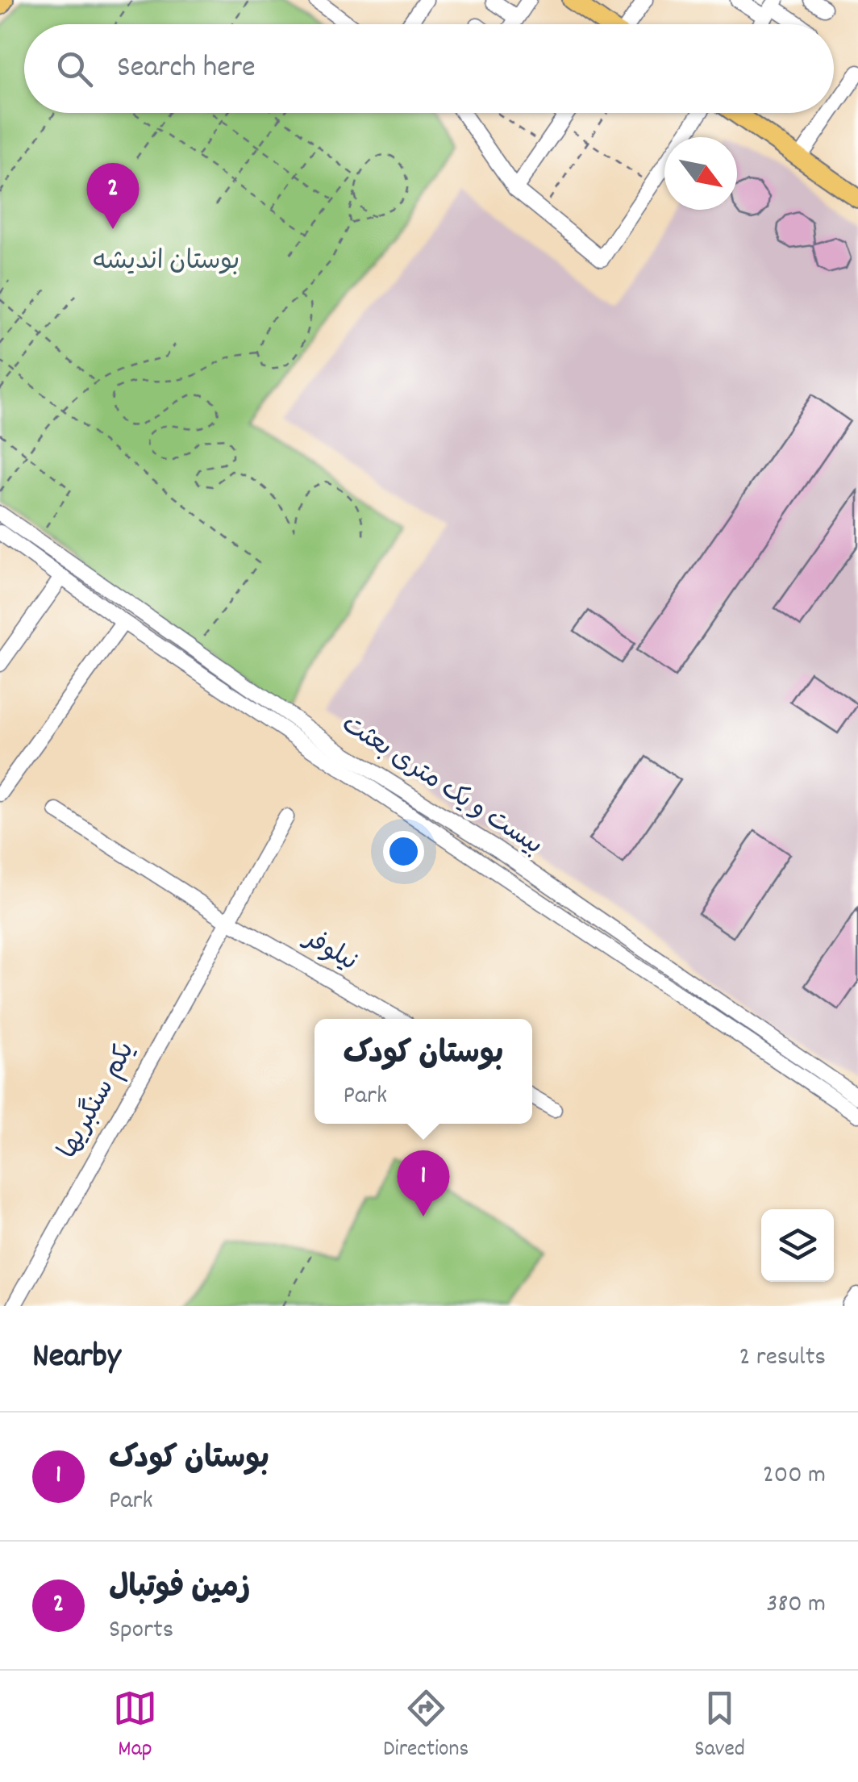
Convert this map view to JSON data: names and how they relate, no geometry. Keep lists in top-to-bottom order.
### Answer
{
  "streets": {
    "street": ["بیست و یک متری بعثت", "نیلوفر", "یکم سنگبریها"]
  },
  "crossings": [
    ["نیلوفر", "یکم سنگبریها"]
  ],
  "parks": ["بوستان اندیشه"],
  "north": "bottom right",
  "page": {
    "search": "Search here",
    "pins": ["2", "1"],
    "popup": ["بوستان کودک", "Park"],
    "heading": ["Nearby", "2 results"],
    "list": [
      {
        "mark": "1",
        "name": "بوستان کودک",
        "note": "Park",
        "value": "200 m"
      },
      {
        "mark": "2",
        "name": "زمین فوتبال",
        "note": "Sports",
        "value": "380 m"
      }
    ],
    "nav": ["Map", "Directions", "Saved"]
  }
}
